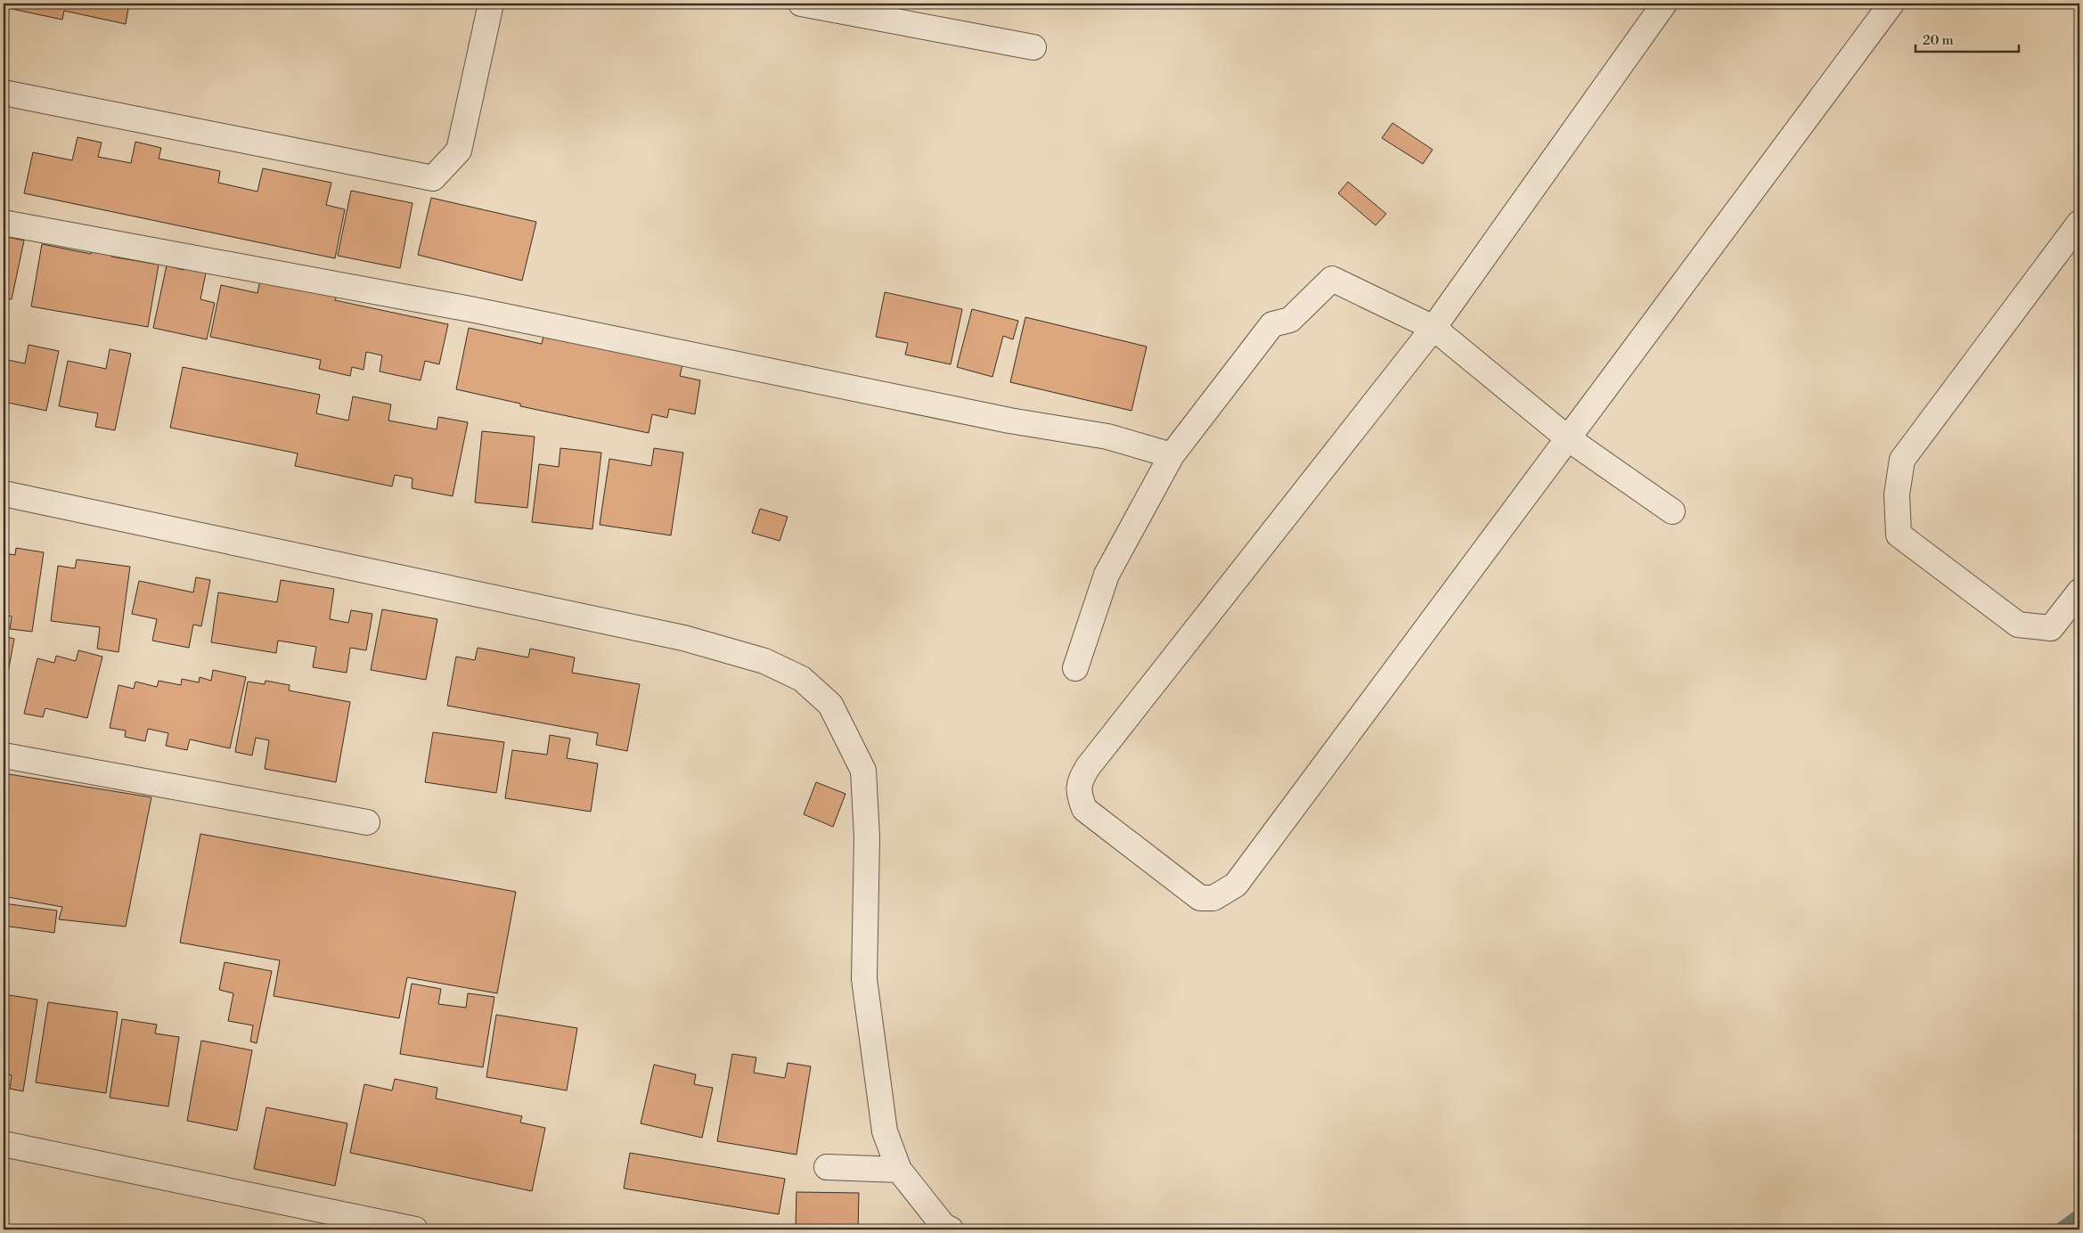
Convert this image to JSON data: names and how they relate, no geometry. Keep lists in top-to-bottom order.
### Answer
{
  "scale_bar": "20 m"
}
